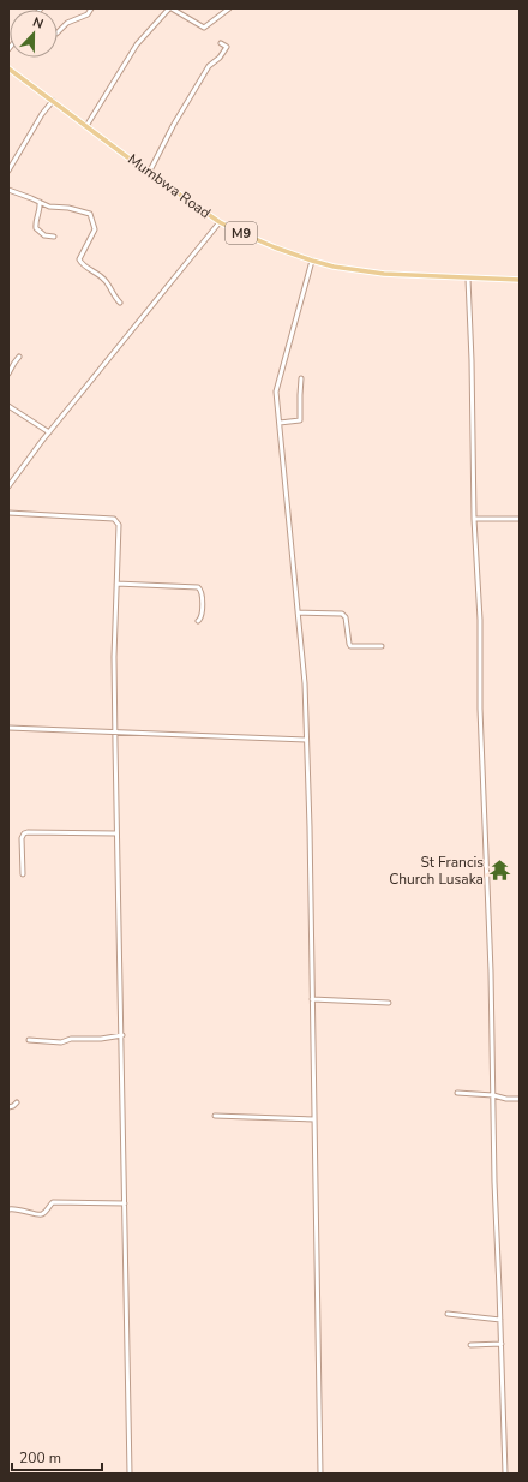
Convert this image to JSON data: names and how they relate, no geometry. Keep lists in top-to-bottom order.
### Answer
{
  "streets": {
    "main road": ["Mumbwa Road", "M9"]
  },
  "places": {
    "temple": ["St Francis Church Lusaka"]
  },
  "scale_bar": "200 m",
  "north": "top"
}
